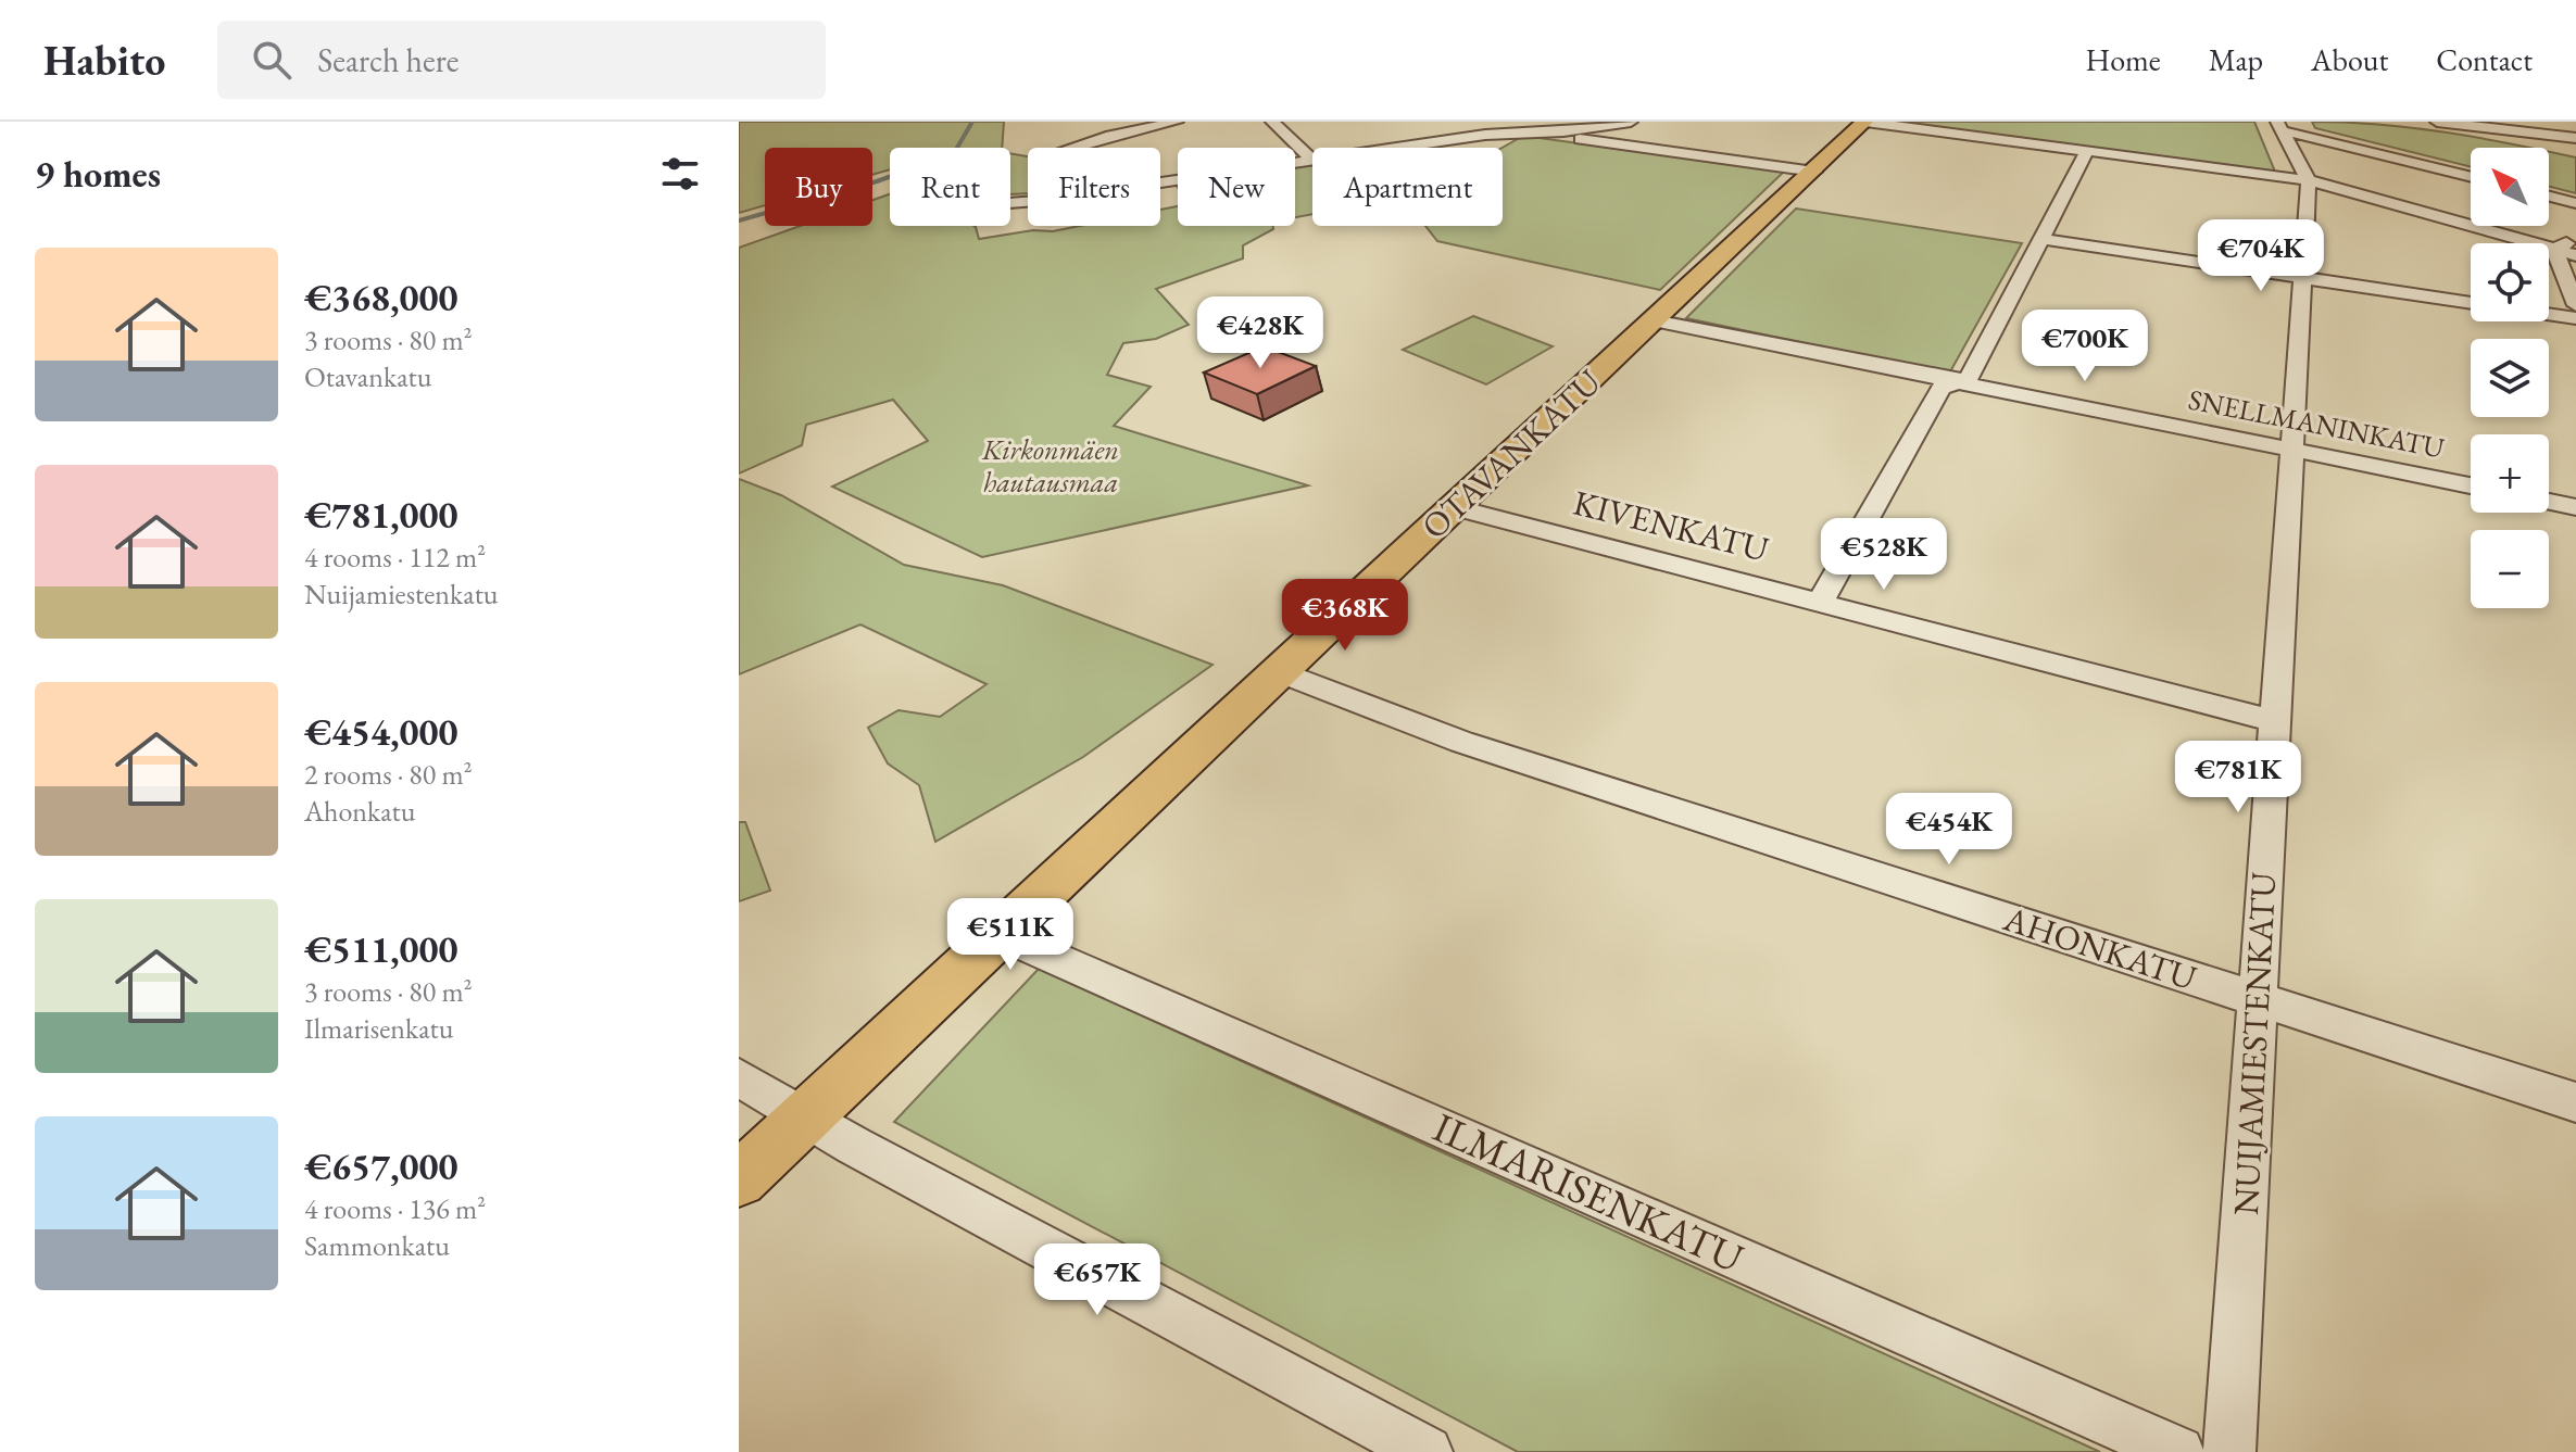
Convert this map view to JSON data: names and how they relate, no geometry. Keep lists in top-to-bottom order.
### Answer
{
  "streets": {
    "main road": ["OTAVANKATU"],
    "street": [
      "SNELLMANINKATU",
      "KIVENKATU",
      "AHONKATU",
      "NUIJAMIESTENKATU",
      "ILMARISENKATU"
    ]
  },
  "crossings": [
    ["SNELLMANINKATU", "OTAVANKATU"],
    ["SNELLMANINKATU", "NUIJAMIESTENKATU"],
    ["OTAVANKATU", "KIVENKATU"],
    ["OTAVANKATU", "AHONKATU"],
    ["OTAVANKATU", "ILMARISENKATU"],
    ["KIVENKATU", "NUIJAMIESTENKATU"],
    ["AHONKATU", "NUIJAMIESTENKATU"]
  ],
  "parks": ["Kirkonmäen hautausmaa"],
  "north": "top left",
  "page": {
    "header": "Habito",
    "search": "Search here",
    "nav": [
      "Home",
      "Map",
      "About",
      "Contact"
    ],
    "heading": "9 homes",
    "map_buttons": ["+", "−"],
    "chip": [
      "Buy",
      "Rent",
      "Filters",
      "New",
      "Apartment"
    ],
    "price": [
      "€704K",
      "€428K",
      "€700K",
      "€528K",
      "€368K",
      "€781K",
      "€454K",
      "€511K",
      "€657K"
    ],
    "list": [
      {
        "name": "€368,000",
        "note": "3 rooms · 80 m² · Otavankatu"
      },
      {
        "name": "€781,000",
        "note": "4 rooms · 112 m² · Nuijamiestenkatu"
      },
      {
        "name": "€454,000",
        "note": "2 rooms · 80 m² · Ahonkatu"
      },
      {
        "name": "€511,000",
        "note": "3 rooms · 80 m² · Ilmarisenkatu"
      },
      {
        "name": "€657,000",
        "note": "4 rooms · 136 m² · Sammonkatu"
      }
    ]
  }
}
